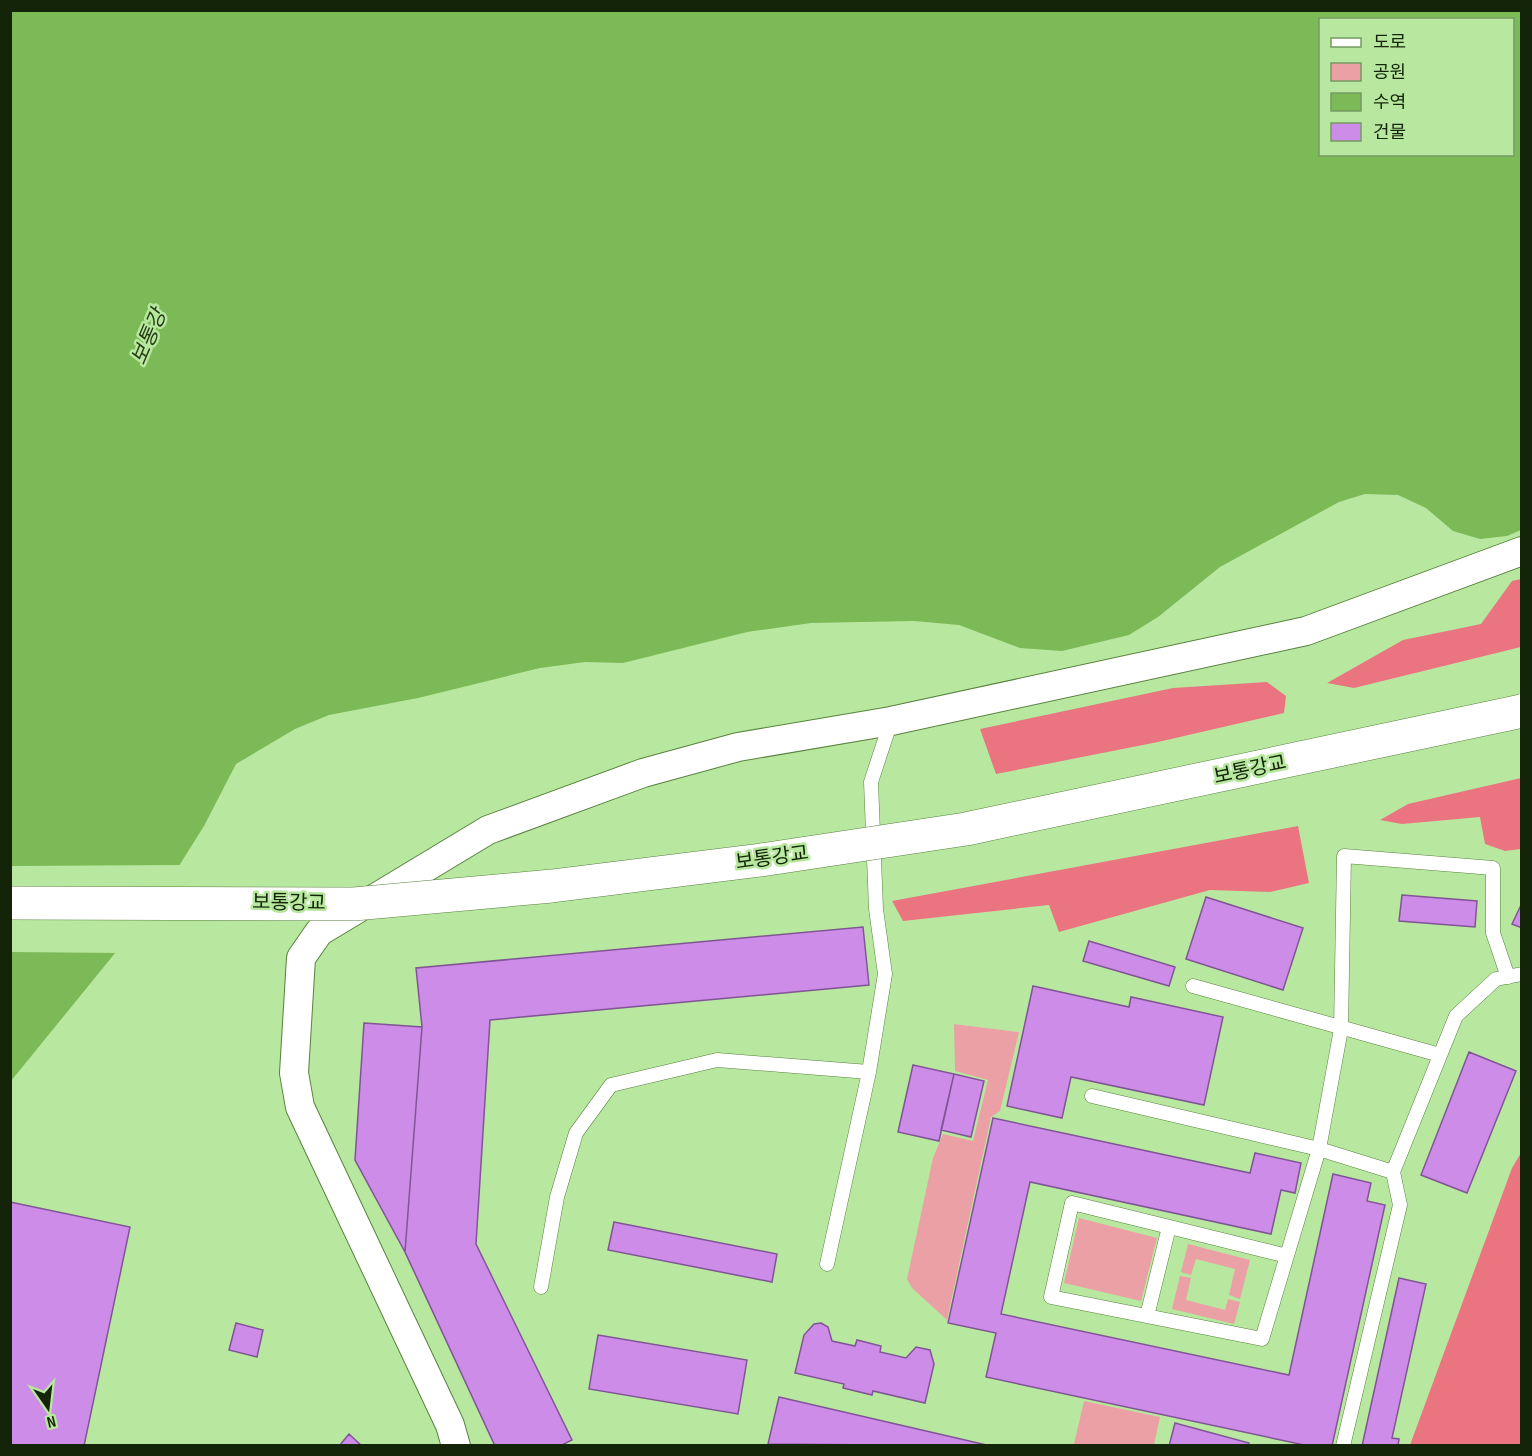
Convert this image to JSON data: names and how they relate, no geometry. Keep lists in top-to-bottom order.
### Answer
{
  "streets": {
    "highway": ["보통강교"]
  },
  "water": ["보통강"],
  "legend": [
    "도로",
    "공원",
    "수역",
    "건물"
  ],
  "north": "bottom"
}
